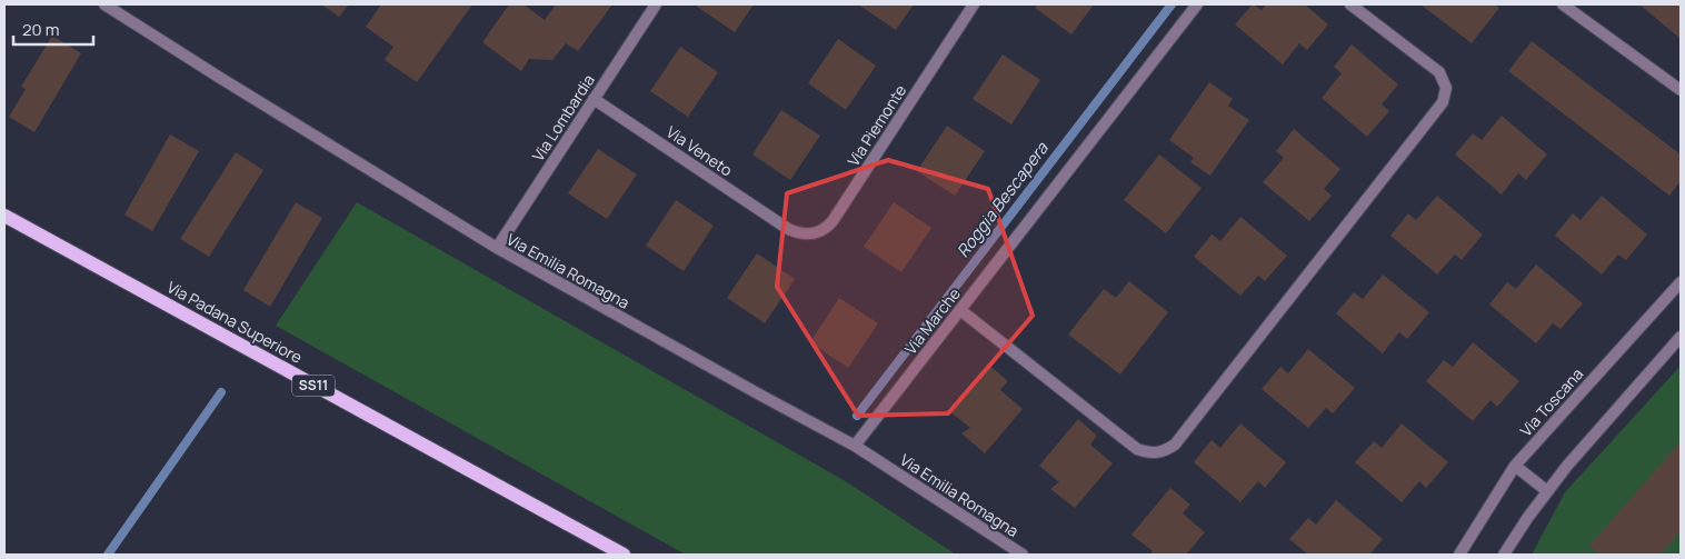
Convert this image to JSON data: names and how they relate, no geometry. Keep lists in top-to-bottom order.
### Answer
{
  "streets": {
    "main road": ["Via Padana Superiore", "SS11"],
    "street": [
      "Via Lombardia",
      "Via Piemonte",
      "Via Veneto",
      "Via Emilia Romagna",
      "Via Marche",
      "Via Toscana"
    ]
  },
  "crossings": [
    ["Via Lombardia", "Via Veneto"],
    ["Via Lombardia", "Via Emilia Romagna"],
    ["Via Piemonte", "Via Veneto"],
    ["Via Emilia Romagna", "Via Marche"]
  ],
  "water": ["Roggia Bescapera"],
  "scale_bar": "20 m"
}
